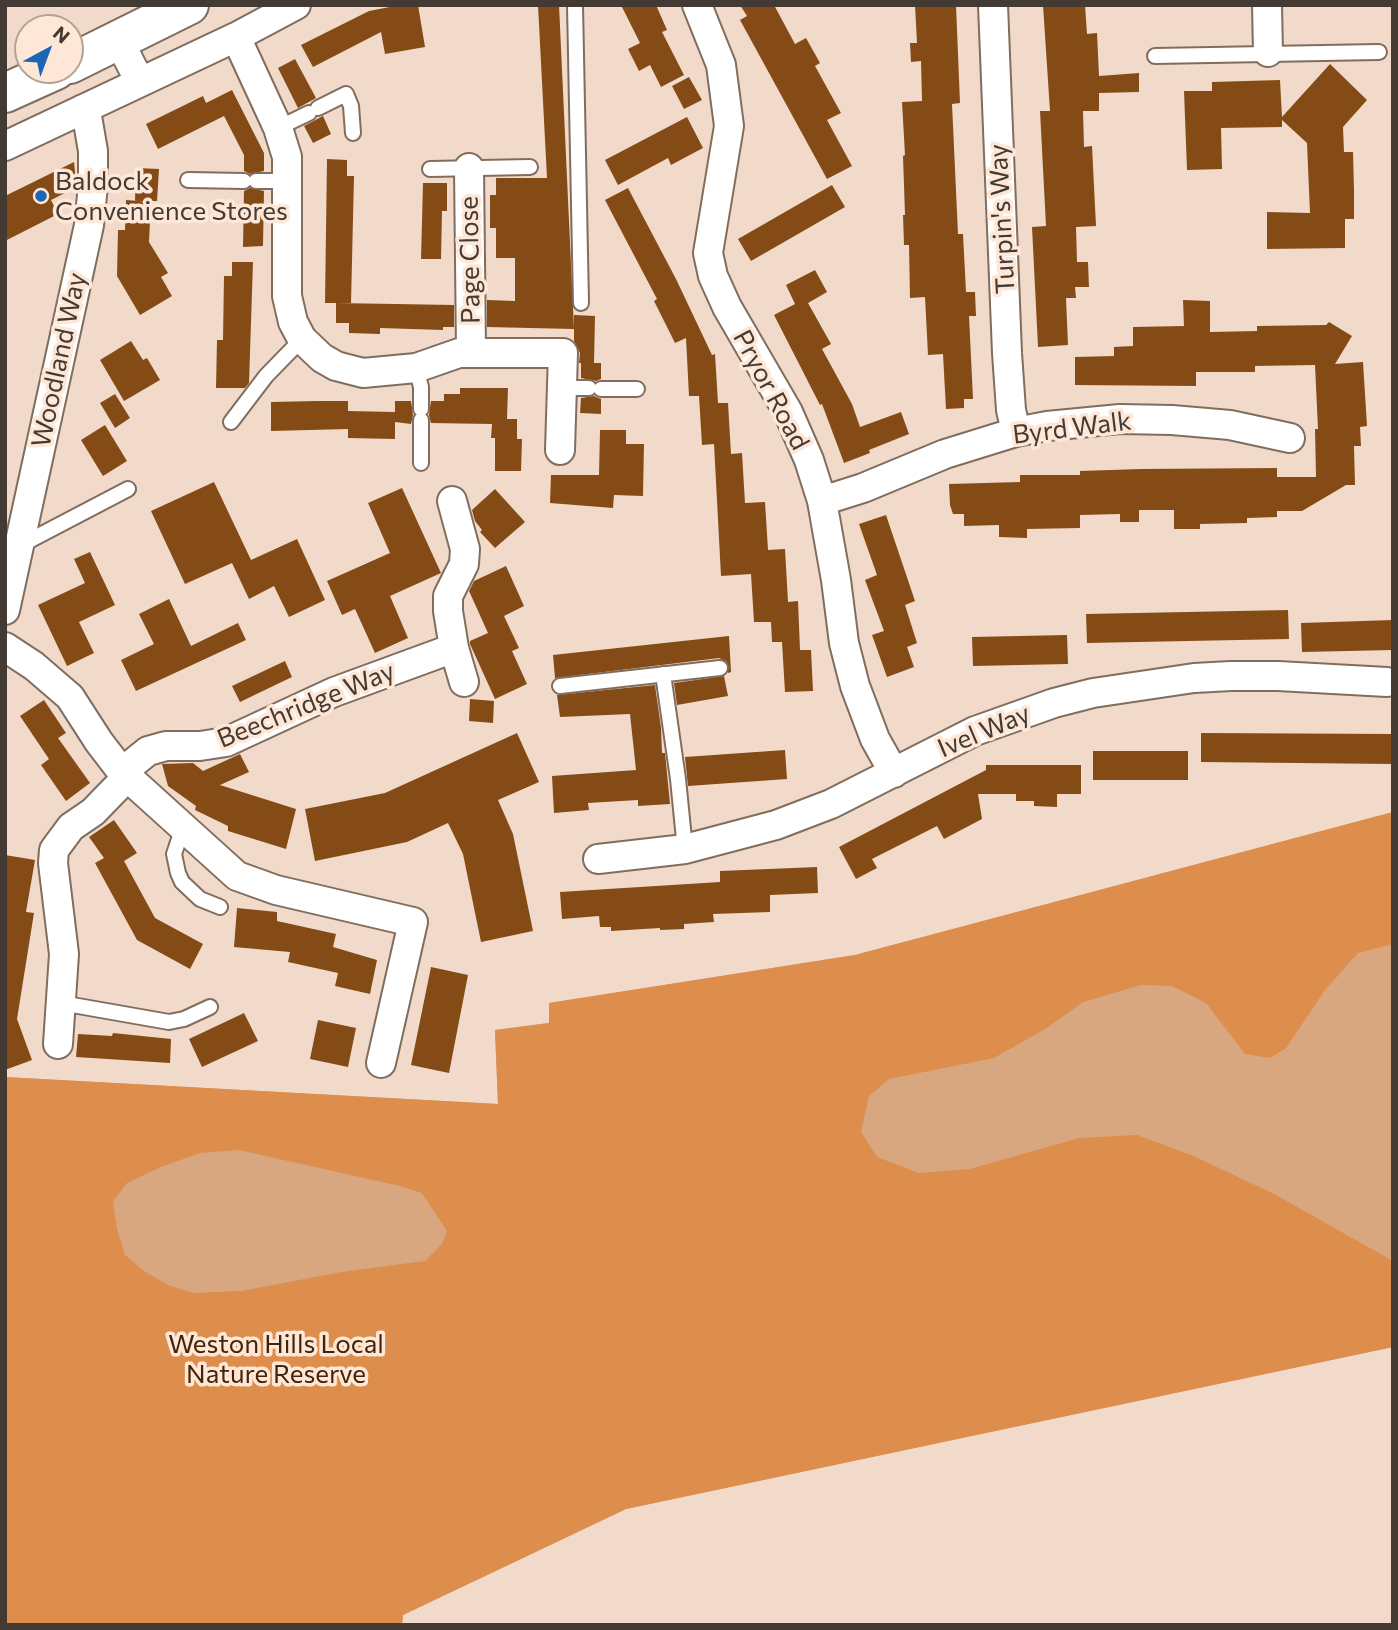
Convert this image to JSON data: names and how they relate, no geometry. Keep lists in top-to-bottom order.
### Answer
{
  "streets": {
    "street": [
      "Turpin's Way",
      "Page Close",
      "Woodland Way",
      "Pryor Road",
      "Byrd Walk",
      "Beechridge Way",
      "Ivel Way"
    ]
  },
  "crossings": [
    ["Turpin's Way", "Byrd Walk"],
    ["Pryor Road", "Byrd Walk"],
    ["Pryor Road", "Ivel Way"]
  ],
  "parks": ["Weston Hills Local Nature Reserve"],
  "places": ["Baldock Convenience Stores"],
  "north": "top right"
}
